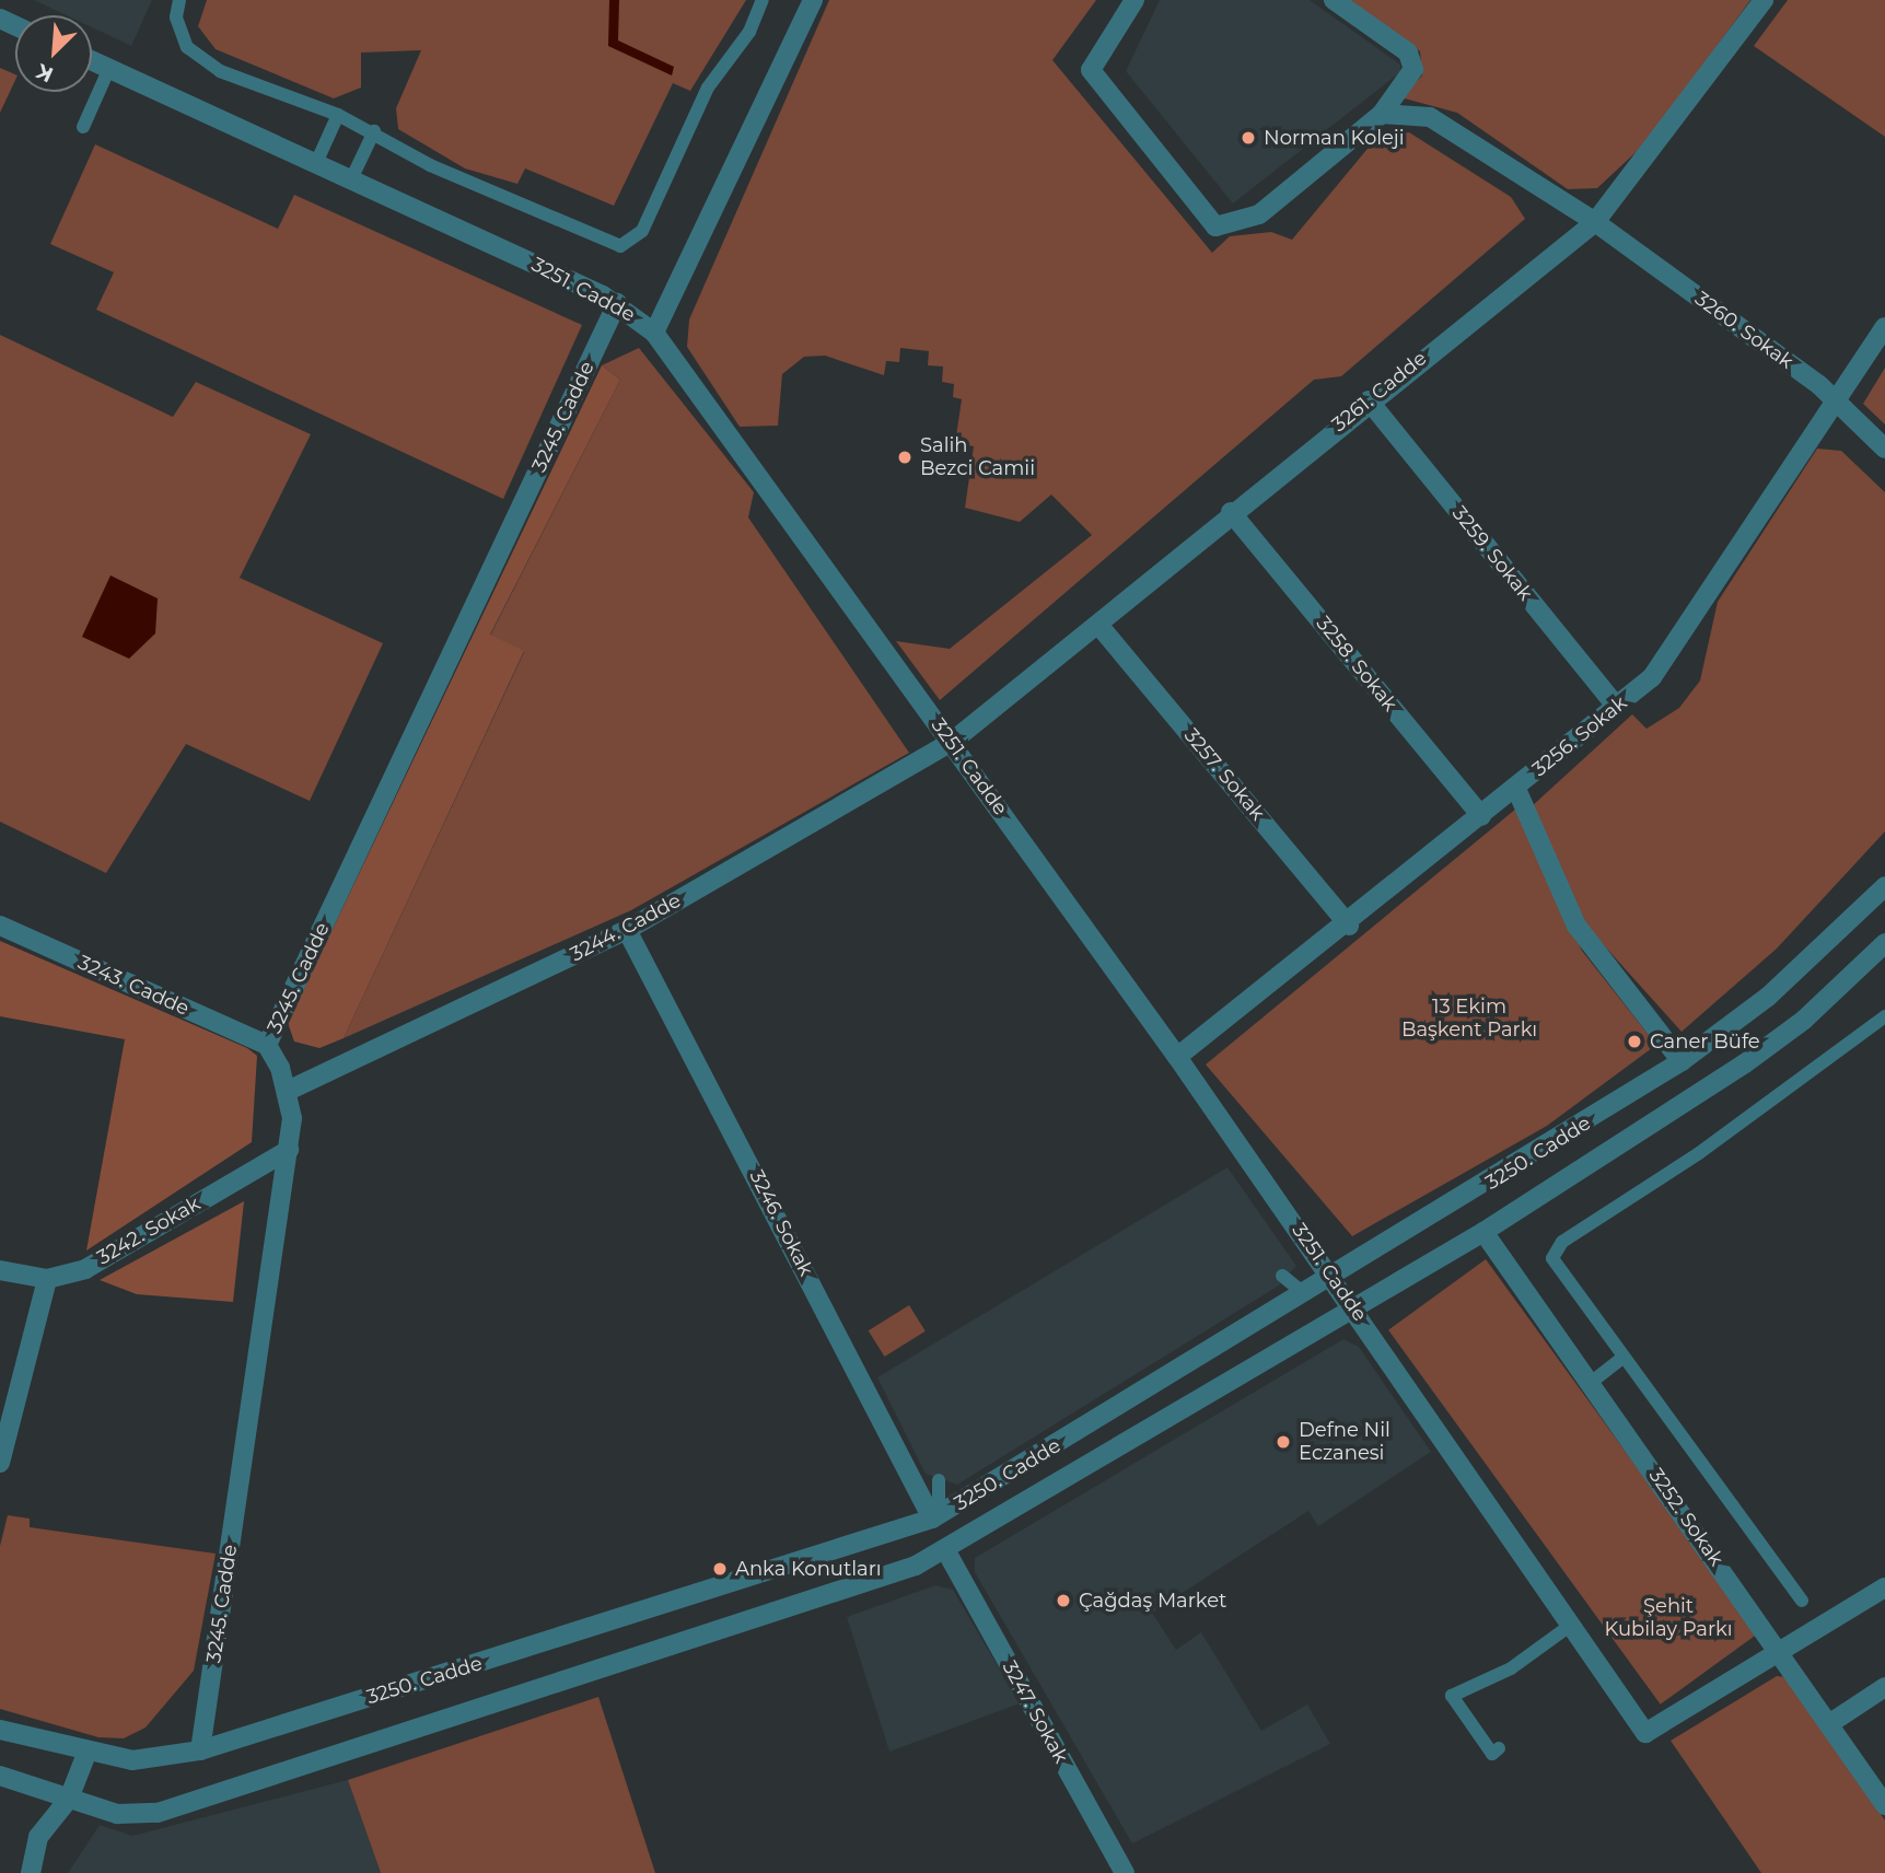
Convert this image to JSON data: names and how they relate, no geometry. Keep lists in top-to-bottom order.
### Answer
{
  "streets": {
    "street": [
      "3251. Cadde",
      "3260. Sokak",
      "3261. Cadde",
      "3245. Cadde",
      "3259. Sokak",
      "3258. Sokak",
      "3256. Sokak",
      "3257. Sokak",
      "3244. Cadde",
      "3243. Cadde",
      "3250. Cadde",
      "3246. Sokak",
      "3242. Sokak",
      "3252. Sokak",
      "3247. Sokak"
    ]
  },
  "crossings": [
    ["3251. Cadde", "3261. Cadde"],
    ["3251. Cadde", "3245. Cadde"],
    ["3251. Cadde", "3256. Sokak"],
    ["3251. Cadde", "3244. Cadde"],
    ["3251. Cadde", "3250. Cadde"],
    ["3251. Cadde", "3252. Sokak"],
    ["3260. Sokak", "3261. Cadde"],
    ["3260. Sokak", "3256. Sokak"],
    ["3261. Cadde", "3259. Sokak"],
    ["3261. Cadde", "3258. Sokak"],
    ["3261. Cadde", "3257. Sokak"],
    ["3261. Cadde", "3244. Cadde"],
    ["3245. Cadde", "3244. Cadde"],
    ["3245. Cadde", "3243. Cadde"],
    ["3245. Cadde", "3250. Cadde"],
    ["3245. Cadde", "3242. Sokak"],
    ["3259. Sokak", "3256. Sokak"],
    ["3258. Sokak", "3256. Sokak"],
    ["3256. Sokak", "3257. Sokak"],
    ["3244. Cadde", "3246. Sokak"],
    ["3250. Cadde", "3246. Sokak"],
    ["3250. Cadde", "3252. Sokak"],
    ["3250. Cadde", "3247. Sokak"]
  ],
  "parks": ["13 Ekim Başkent Parkı", "Şehit Kubilay Parkı"],
  "places": [
    "Norman Koleji",
    "Salih Bezci Camii",
    "Caner Büfe",
    "Defne Nil Eczanesi",
    "Anka Konutları",
    "Çağdaş Market"
  ],
  "north": "bottom left"
}
